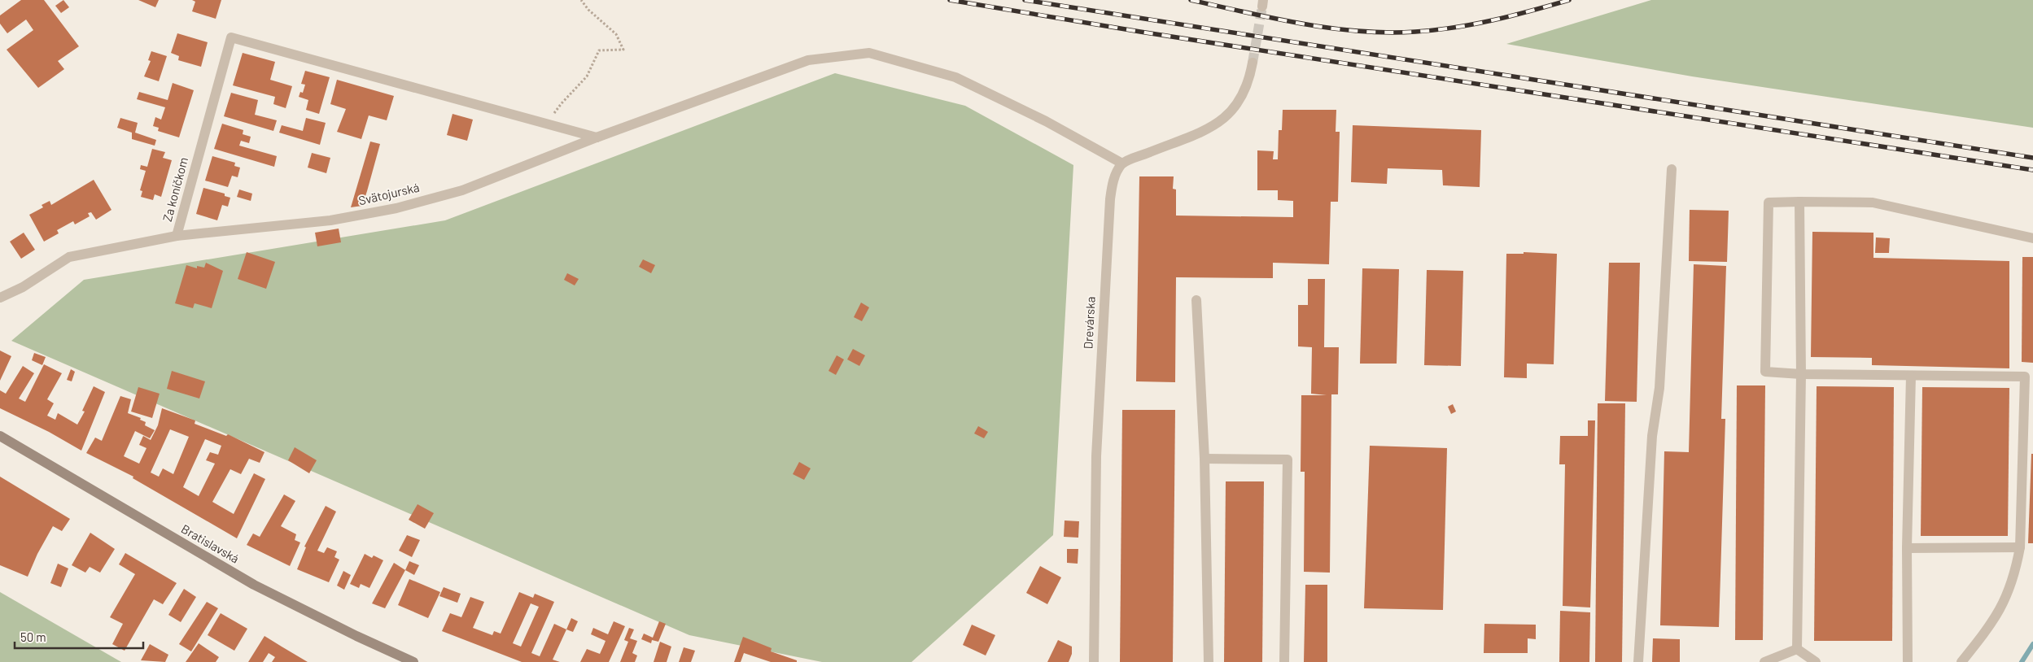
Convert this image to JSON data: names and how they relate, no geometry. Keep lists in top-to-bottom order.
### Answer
{
  "streets": {
    "main road": ["Bratislavská"],
    "street": ["Za koníčkom", "Svätojurská", "Drevárska"]
  },
  "crossings": [
    ["Za koníčkom", "Svätojurská"],
    ["Svätojurská", "Drevárska"]
  ],
  "scale_bar": "50 m"
}
